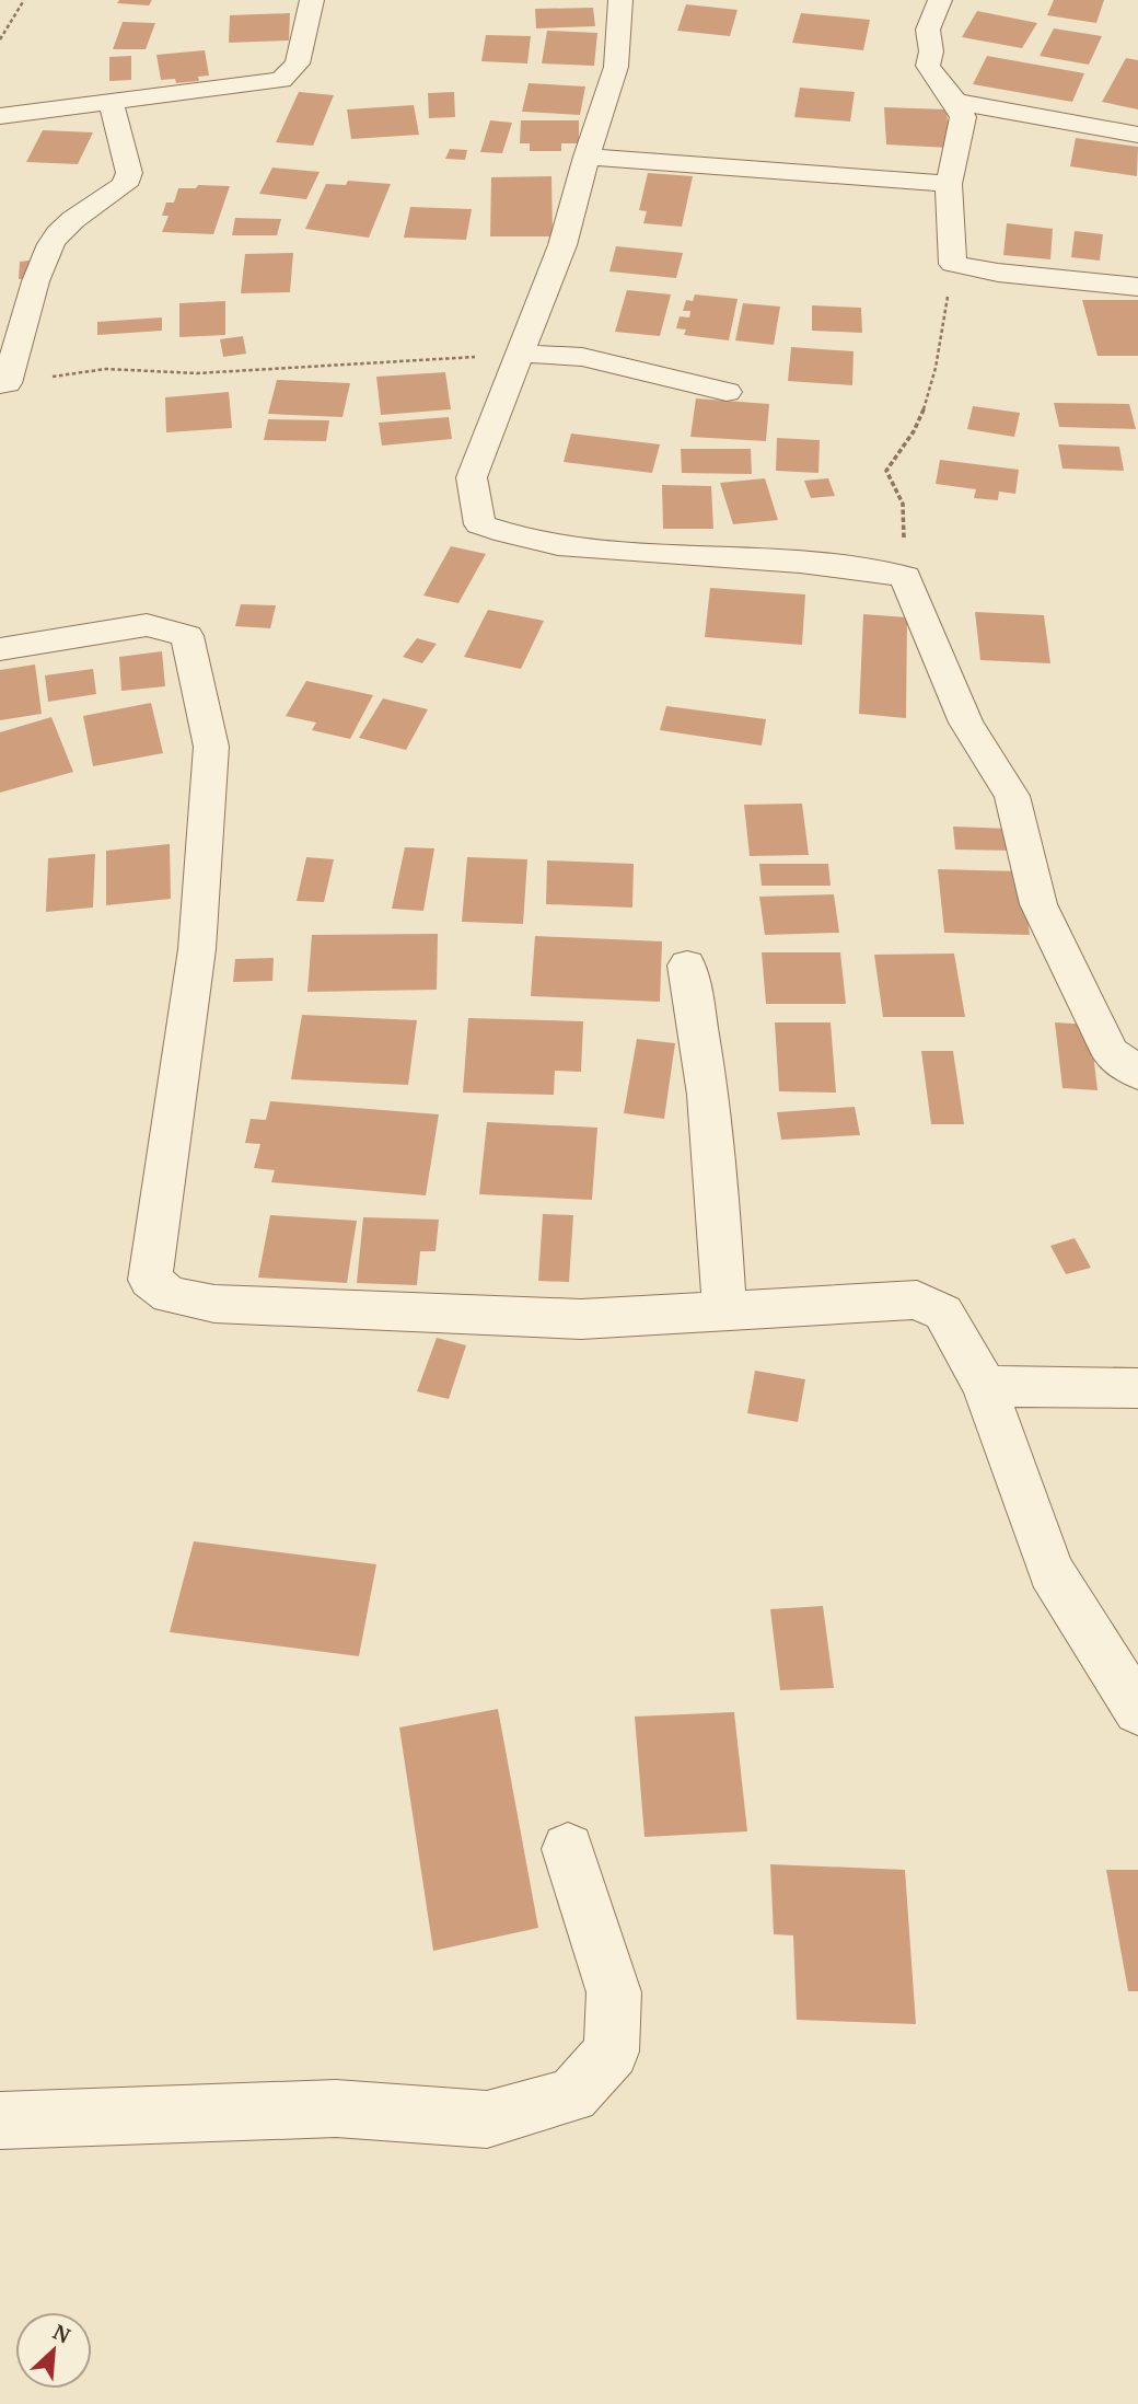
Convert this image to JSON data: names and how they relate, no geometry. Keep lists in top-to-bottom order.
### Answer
{
  "north": "top right"
}
